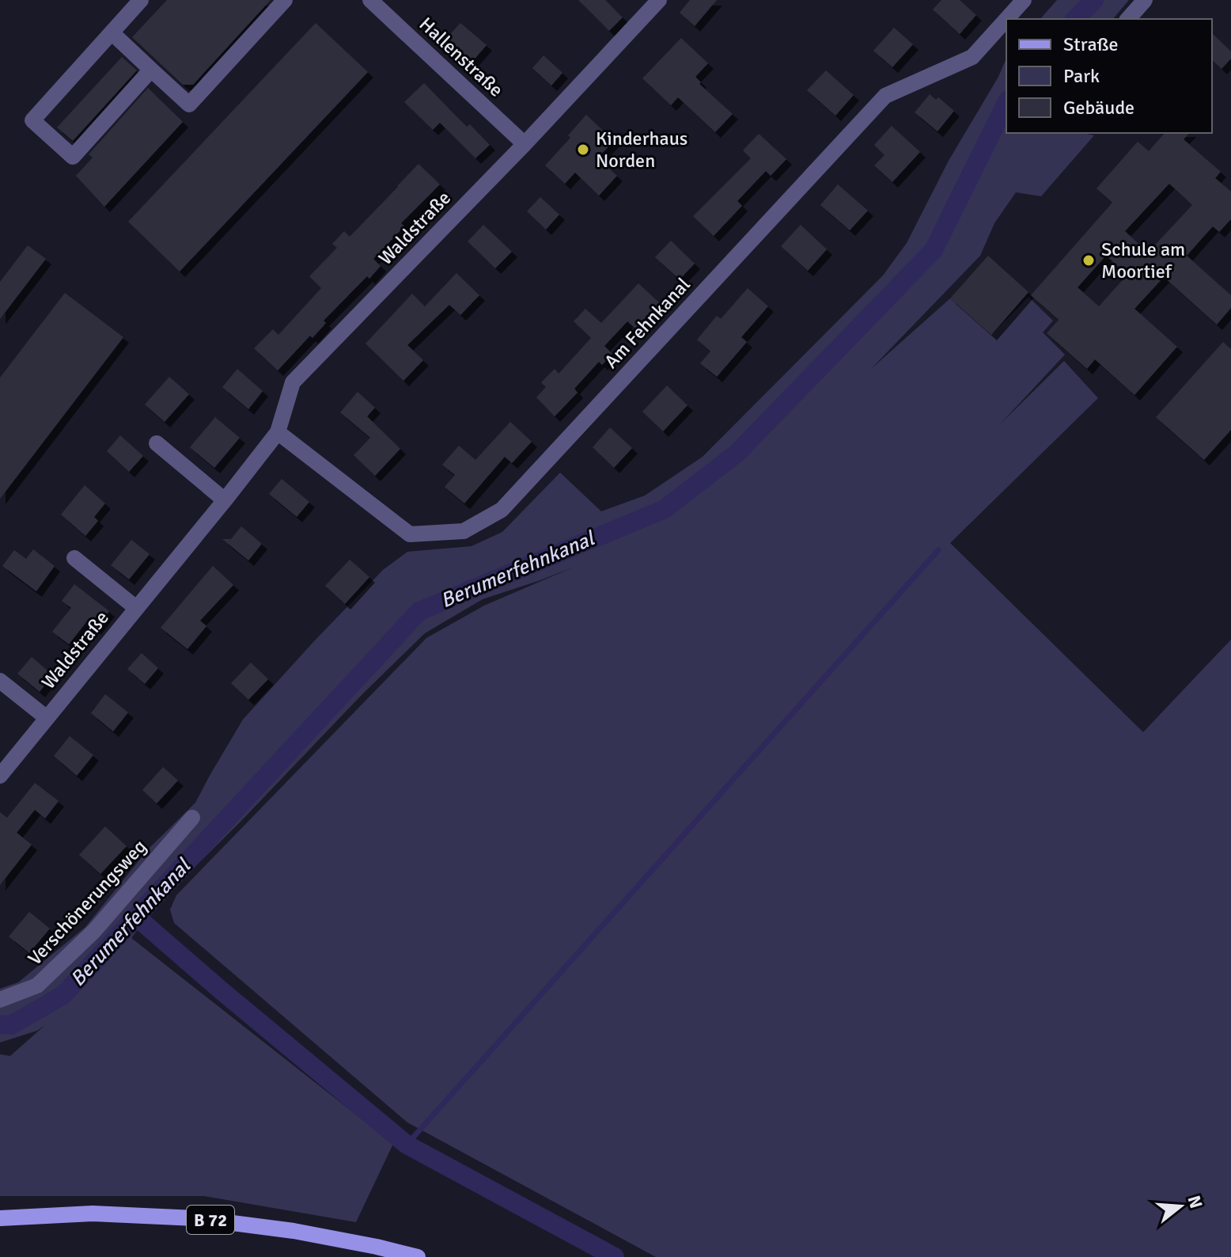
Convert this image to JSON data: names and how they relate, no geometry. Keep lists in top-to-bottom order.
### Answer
{
  "streets": {
    "main road": ["B 72"],
    "street": [
      "Hallenstraße",
      "Waldstraße",
      "Am Fehnkanal",
      "Verschönerungsweg"
    ]
  },
  "crossings": [
    ["Hallenstraße", "Waldstraße"],
    ["Waldstraße", "Am Fehnkanal"]
  ],
  "water": ["Berumerfehnkanal"],
  "places": ["Kinderhaus Norden", "Schule am Moortief"],
  "legend": ["Straße", "Park", "Gebäude"],
  "north": "right"
}
